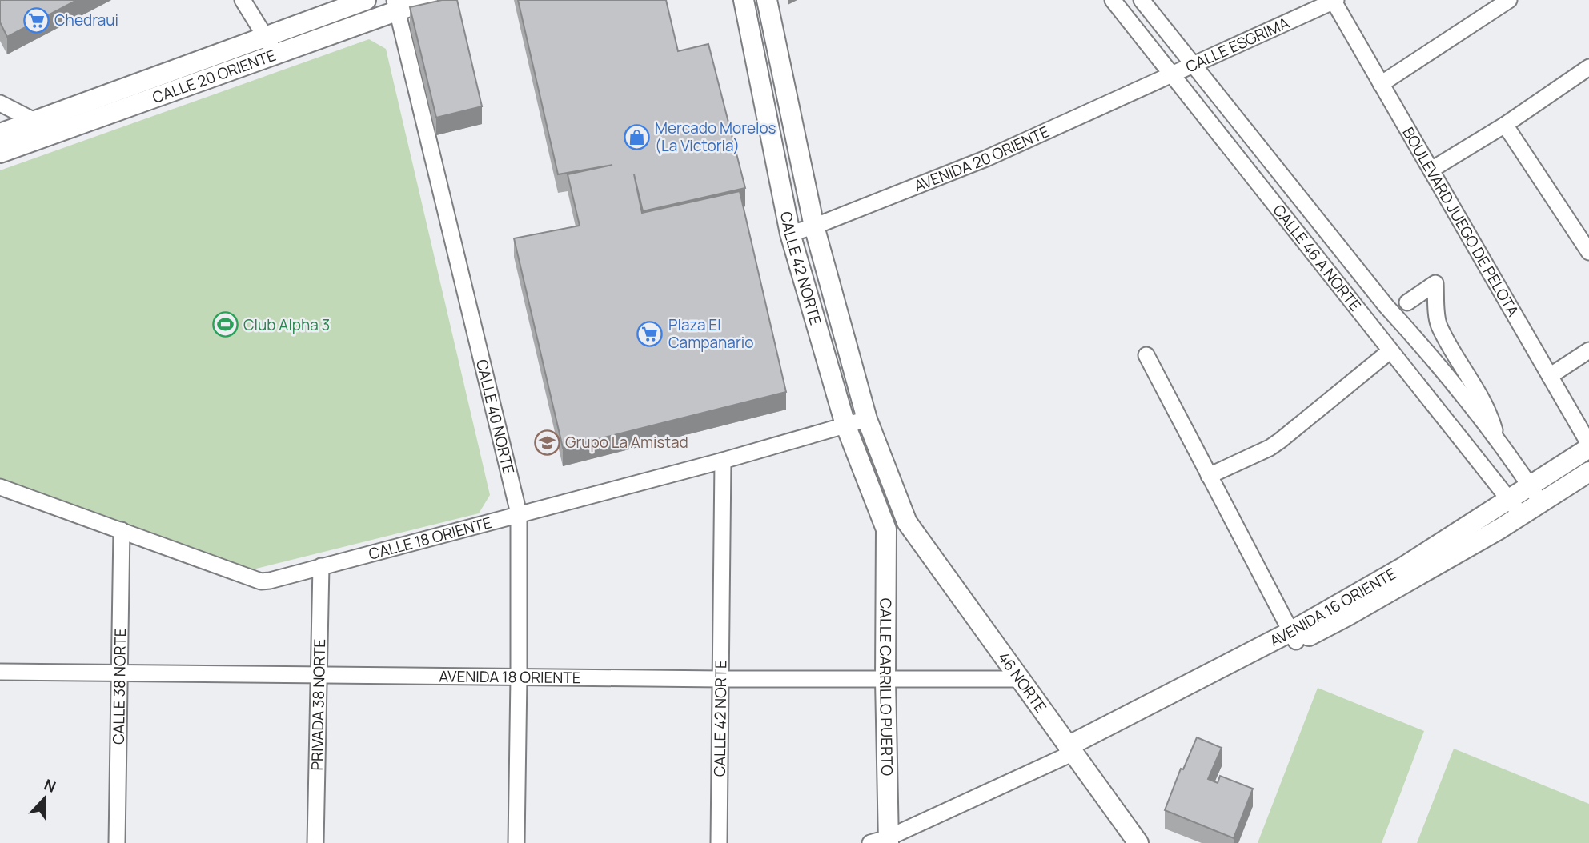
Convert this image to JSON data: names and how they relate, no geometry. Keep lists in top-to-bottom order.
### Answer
{
  "streets": {
    "main road": [
      "CALLE 20 ORIENTE",
      "CALLE 42 NORTE",
      "AVENIDA 16 ORIENTE",
      "46 NORTE",
      "CALLE CARRILLO PUERTO"
    ],
    "street": [
      "CALLE ESGRIMA",
      "AVENIDA 20 ORIENTE",
      "BOULEVARD JUEGO DE PELOTA",
      "CALLE 46 A NORTE",
      "CALLE 40 NORTE",
      "CALLE 18 ORIENTE",
      "AVENIDA 18 ORIENTE",
      "CALLE 38 NORTE",
      "PRIVADA 38 NORTE"
    ]
  },
  "crossings": [
    ["CALLE ESGRIMA", "AVENIDA 20 ORIENTE"],
    ["CALLE ESGRIMA", "BOULEVARD JUEGO DE PELOTA"],
    ["CALLE ESGRIMA", "CALLE 46 A NORTE"],
    ["CALLE 20 ORIENTE", "CALLE 40 NORTE"],
    ["AVENIDA 20 ORIENTE", "CALLE 46 A NORTE"],
    ["AVENIDA 20 ORIENTE", "CALLE 42 NORTE"],
    ["BOULEVARD JUEGO DE PELOTA", "AVENIDA 16 ORIENTE"],
    ["CALLE 46 A NORTE", "AVENIDA 16 ORIENTE"],
    ["CALLE 42 NORTE", "CALLE 18 ORIENTE"],
    ["CALLE 42 NORTE", "AVENIDA 18 ORIENTE"],
    ["CALLE 42 NORTE", "46 NORTE"],
    ["CALLE 42 NORTE", "CALLE CARRILLO PUERTO"],
    ["CALLE 40 NORTE", "CALLE 18 ORIENTE"],
    ["CALLE 40 NORTE", "AVENIDA 18 ORIENTE"],
    ["CALLE 18 ORIENTE", "CALLE 38 NORTE"],
    ["CALLE 18 ORIENTE", "PRIVADA 38 NORTE"],
    ["AVENIDA 16 ORIENTE", "46 NORTE"],
    ["AVENIDA 18 ORIENTE", "46 NORTE"],
    ["AVENIDA 18 ORIENTE", "CALLE 38 NORTE"],
    ["AVENIDA 18 ORIENTE", "CALLE CARRILLO PUERTO"],
    ["AVENIDA 18 ORIENTE", "PRIVADA 38 NORTE"]
  ],
  "places": {
    "supermarket": ["Chedraui", "Plaza El Campanario"],
    "shop": ["Mercado Morelos (La Victoria)"],
    "sports": ["Club Alpha 3"],
    "school or university": ["Grupo La Amistad"]
  },
  "north": "top"
}
